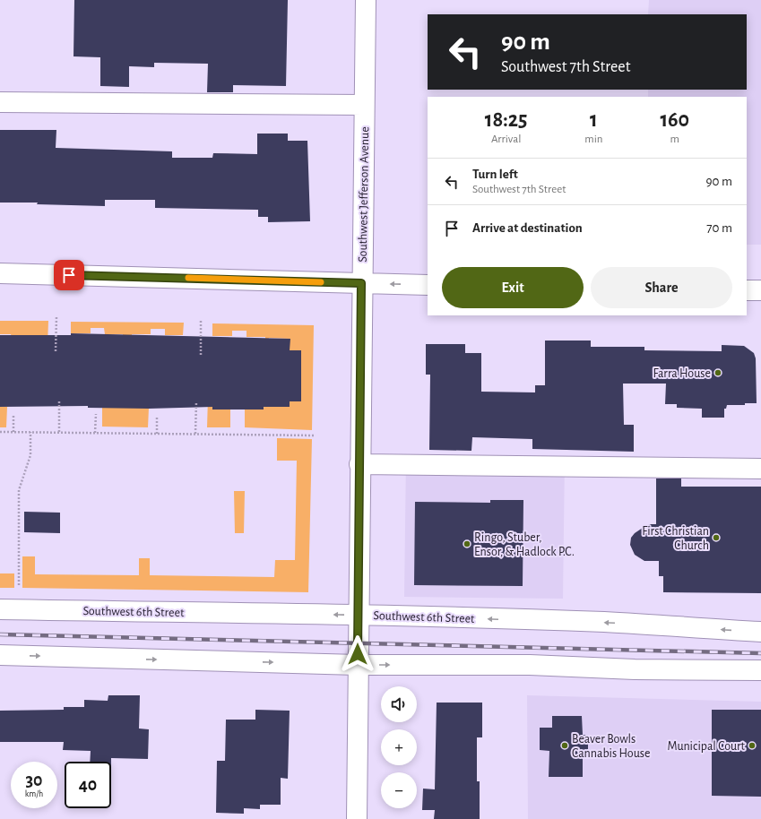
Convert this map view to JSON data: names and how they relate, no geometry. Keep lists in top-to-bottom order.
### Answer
{
  "streets": {
    "street": ["Southwest Jefferson Avenue", "Southwest 6th Street"]
  },
  "crossings": [
    ["Southwest Jefferson Avenue", "Southwest 6th Street"]
  ],
  "places": [
    "Farra House",
    "First Christian Church",
    "Ringo, Stuber, Ensor, & Hadlock P.C.",
    "Beaver Bowls Cannabis House",
    "Municipal Court"
  ],
  "page": {
    "turn": ["90 m", "Southwest 7th Street"],
    "eta": [
      "18:25",
      "Arrival",
      "1",
      "min",
      "160",
      "m"
    ],
    "list": [
      {
        "name": "Turn left",
        "note": "Southwest 7th Street",
        "value": "90 m"
      },
      {
        "name": "Arrive at destination",
        "value": "70 m"
      }
    ],
    "buttons": ["Exit", "Share"],
    "map_buttons": ["+", "−"],
    "speed": "30 km/h",
    "limit": "40"
  }
}
